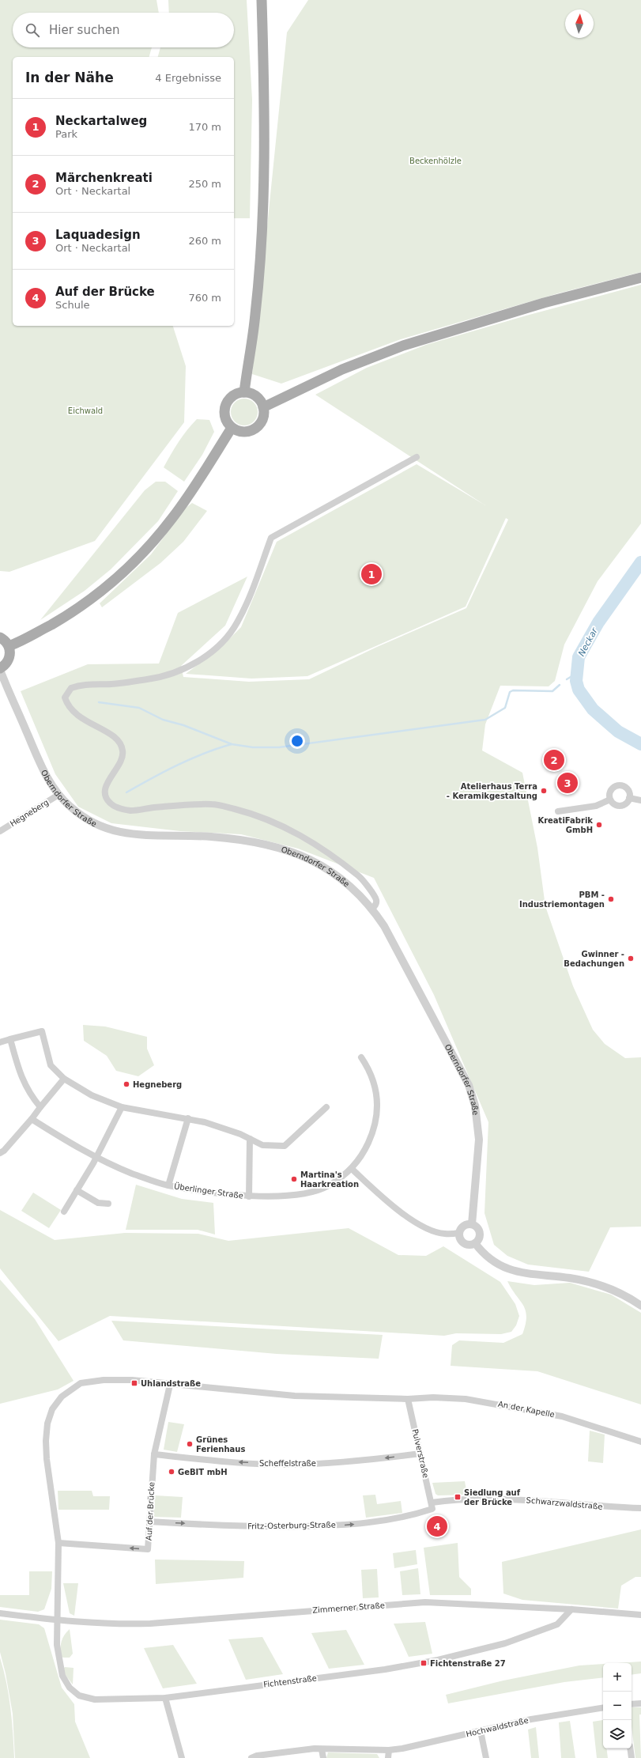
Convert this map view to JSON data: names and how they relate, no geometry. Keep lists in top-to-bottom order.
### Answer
{
  "streets": {
    "street": [
      "Oberndorfer Straße",
      "Hegneberg",
      "Überlinger Straße",
      "An der Kapelle",
      "Pulverstraße",
      "Scheffelstraße",
      "Schwarzwaldstraße",
      "Auf der Brücke",
      "Fritz-Osterburg-Straße",
      "Zimmerner Straße",
      "Fichtenstraße",
      "Hochwaldstraße"
    ]
  },
  "crossings": [
    ["Oberndorfer Straße", "Hegneberg"],
    ["An der Kapelle", "Pulverstraße"],
    ["Pulverstraße", "Scheffelstraße"],
    ["Pulverstraße", "Schwarzwaldstraße"],
    ["Pulverstraße", "Fritz-Osterburg-Straße"],
    ["Scheffelstraße", "Auf der Brücke"],
    ["Schwarzwaldstraße", "Fritz-Osterburg-Straße"],
    ["Auf der Brücke", "Fritz-Osterburg-Straße"],
    ["Zimmerner Straße", "Fichtenstraße"]
  ],
  "one_way": ["Scheffelstraße", "Fritz-Osterburg-Straße"],
  "water": ["Neckar"],
  "parks": ["Beckenhölzle", "Eichwald"],
  "places": {
    "other": [
      "Atelierhaus Terra - Keramikgestaltung",
      "KreatiFabrik GmbH",
      "PBM - Industriemontagen",
      "Gwinner - Bedachungen",
      "Hegneberg",
      "Martina's Haarkreation",
      "Grünes Ferienhaus",
      "GeBIT mbH"
    ],
    "transit": ["Uhlandstraße", "Siedlung auf der Brücke", "Fichtenstraße 27"]
  },
  "north": "top",
  "page": {
    "search": "Hier suchen",
    "heading": ["In der Nähe", "4 Ergebnisse"],
    "list": [
      {
        "mark": "1",
        "name": "Neckartalweg",
        "note": "Park",
        "value": "170 m"
      },
      {
        "mark": "2",
        "name": "Märchenkreati",
        "note": "Ort · Neckartal",
        "value": "250 m"
      },
      {
        "mark": "3",
        "name": "Laquadesign",
        "note": "Ort · Neckartal",
        "value": "260 m"
      },
      {
        "mark": "4",
        "name": "Auf der Brücke",
        "note": "Schule",
        "value": "760 m"
      }
    ],
    "pins": [
      "1",
      "2",
      "3",
      "4"
    ],
    "map_buttons": ["+", "−"]
  }
}
